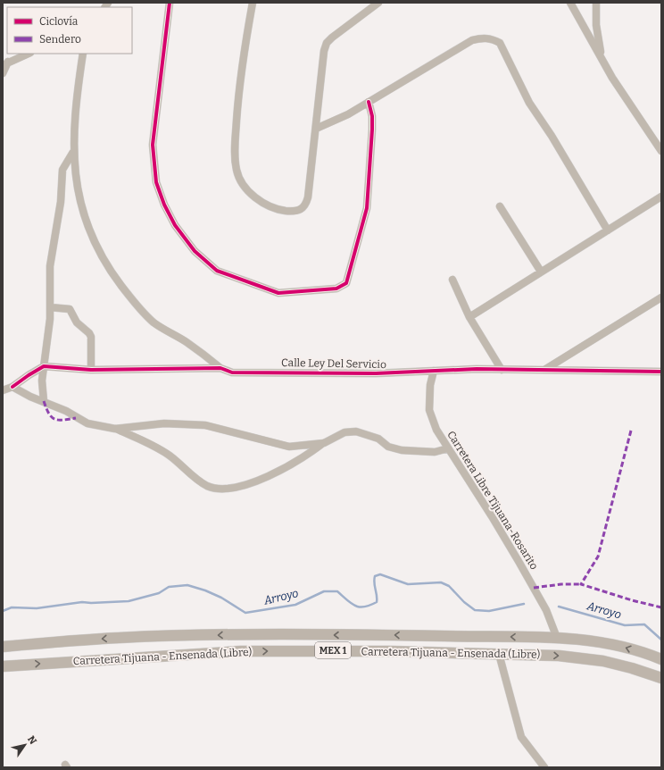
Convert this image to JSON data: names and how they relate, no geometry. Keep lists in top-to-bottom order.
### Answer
{
  "streets": {
    "highway": ["MEX 1", "Carretera Tijuana - Ensenada (Libre)"],
    "street": ["Calle Ley Del Servicio", "Carretera Libre Tijuana-Rosarito"]
  },
  "crossings": [
    ["Calle Ley Del Servicio", "Carretera Libre Tijuana-Rosarito"],
    ["Carretera Libre Tijuana-Rosarito", "Carretera Tijuana - Ensenada (Libre)"]
  ],
  "water": ["Arroyo"],
  "legend": ["Ciclovía", "Sendero"],
  "north": "top right"
}
